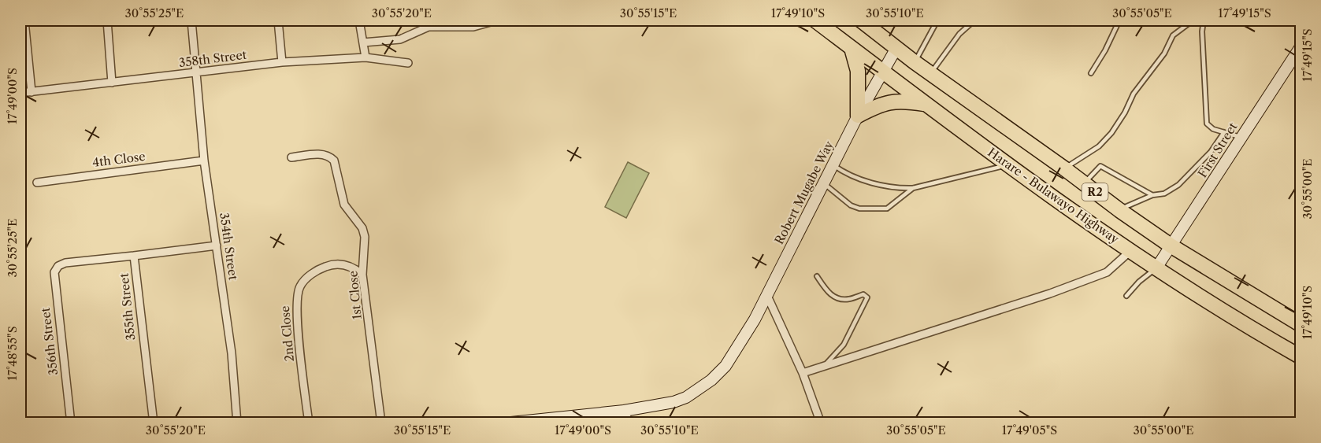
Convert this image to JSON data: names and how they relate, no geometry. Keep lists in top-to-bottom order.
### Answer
{
  "streets": {
    "highway": ["R2", "Harare - Bulawayo Highway"],
    "street": [
      "358th Street",
      "First Street",
      "4th Close",
      "Robert Mugabe Way",
      "354th Street",
      "1st Close",
      "355th Street",
      "2nd Close",
      "356th Street"
    ]
  },
  "crossings": [
    ["358th Street", "354th Street"],
    ["First Street", "R2"],
    ["First Street", "Harare - Bulawayo Highway"],
    ["4th Close", "354th Street"],
    ["R2", "Robert Mugabe Way"],
    ["Robert Mugabe Way", "Harare - Bulawayo Highway"],
    ["1st Close", "2nd Close"],
    ["355th Street", "356th Street"]
  ],
  "coordinates": [
    "30°55'25\"E",
    "30°55'20\"E",
    "30°55'15\"E",
    "17°49'10\"S",
    "30°55'10\"E",
    "30°55'05\"E",
    "17°49'15\"S",
    "17°49'00\"S",
    "30°55'00\"E",
    "17°48'55\"S",
    "17°49'05\"S"
  ]
}
